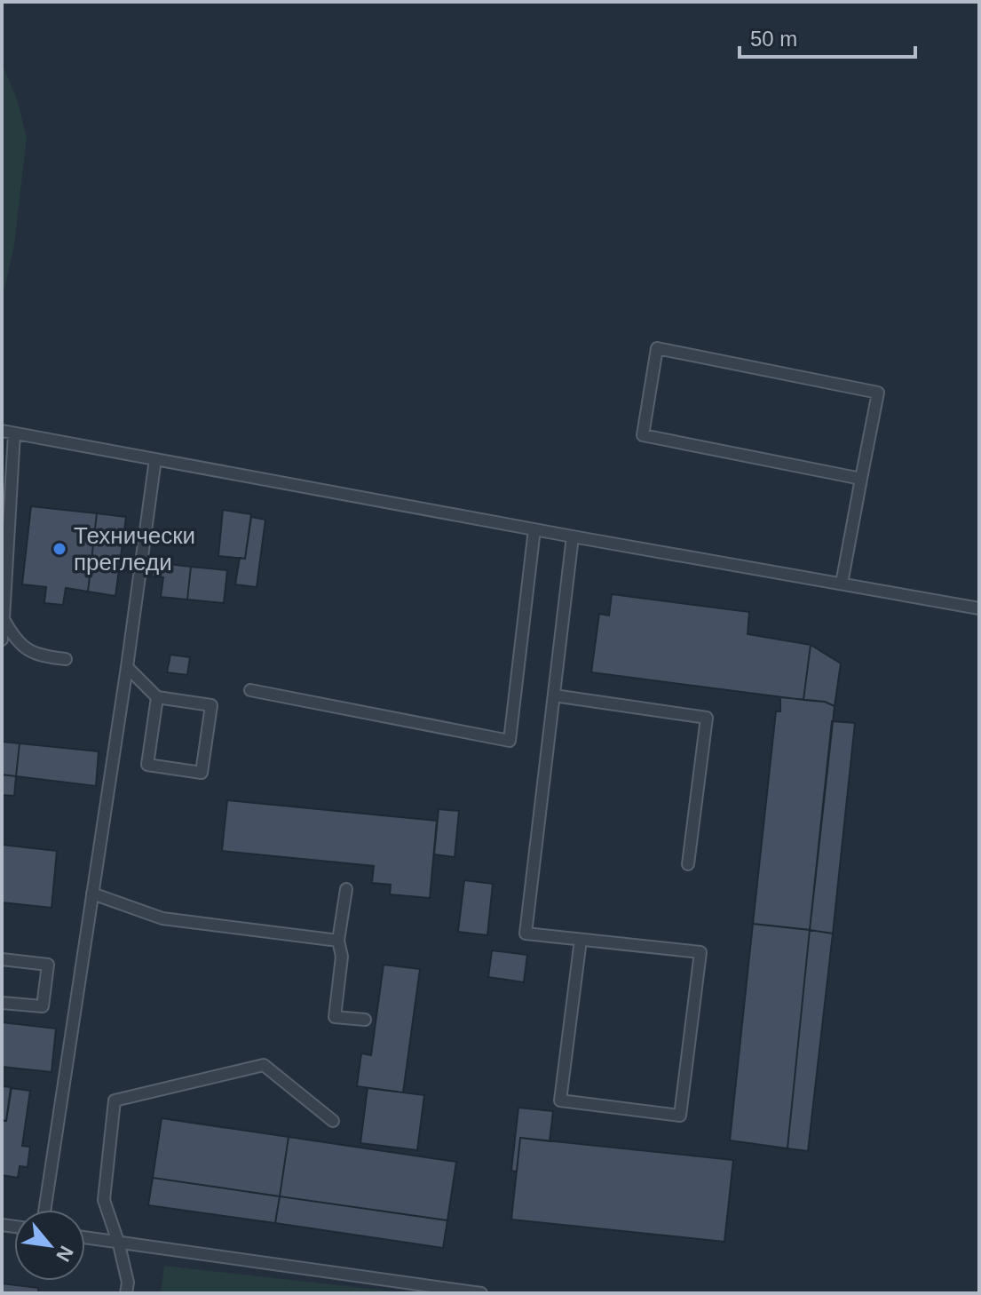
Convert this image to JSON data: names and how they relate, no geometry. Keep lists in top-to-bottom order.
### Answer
{
  "places": ["Технически прегледи"],
  "scale_bar": "50 m",
  "north": "bottom right"
}
